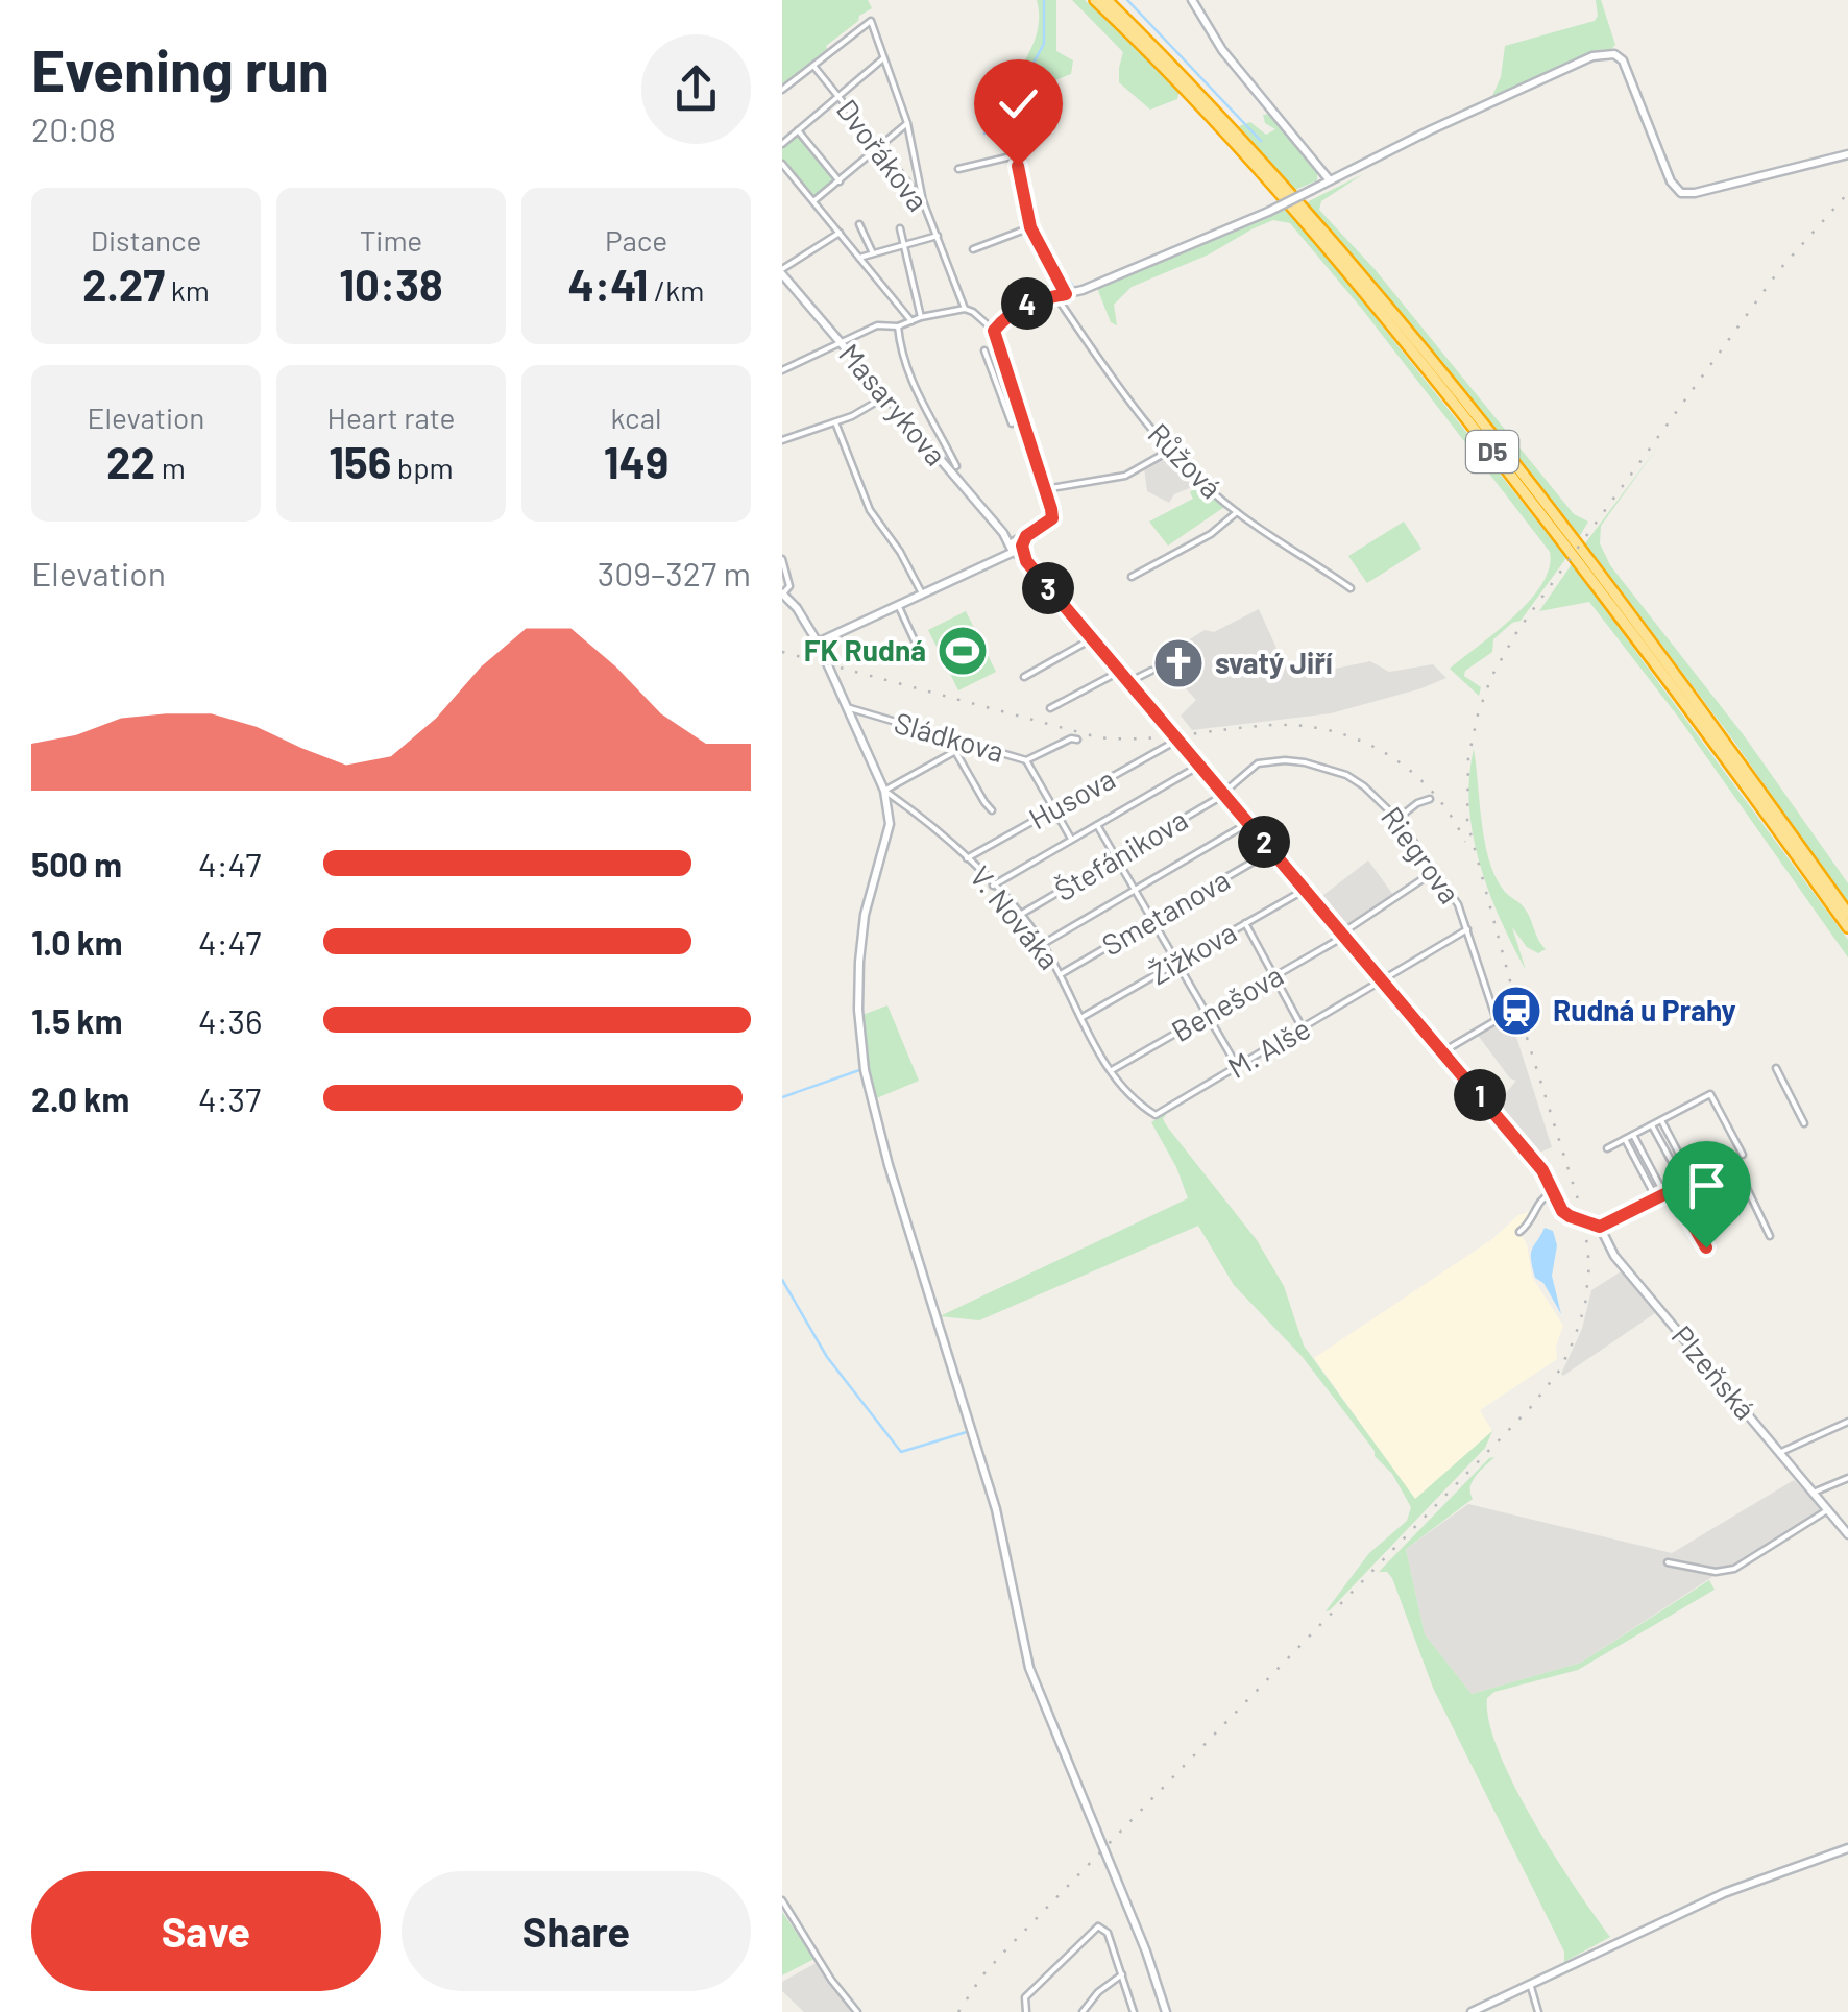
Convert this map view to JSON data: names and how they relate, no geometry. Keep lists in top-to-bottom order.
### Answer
{
  "streets": {
    "highway": ["D5"],
    "street": [
      "Dvořákova",
      "Masarykova",
      "Růžová",
      "Sládkova",
      "Husova",
      "Štefánikova",
      "Riegrova",
      "Smetanova",
      "V. Nováka",
      "Žižkova",
      "Benešova",
      "M. Alše",
      "Plzeňská"
    ]
  },
  "crossings": [
    ["Sládkova", "Husova"],
    ["Husova", "V. Nováka"],
    ["Štefánikova", "Riegrova"],
    ["Štefánikova", "V. Nováka"],
    ["Riegrova", "Benešova"],
    ["Riegrova", "M. Alše"],
    ["Riegrova", "Plzeňská"],
    ["Smetanova", "V. Nováka"],
    ["V. Nováka", "Žižkova"],
    ["V. Nováka", "Benešova"],
    ["V. Nováka", "M. Alše"]
  ],
  "places": {
    "sports": ["FK Rudná"],
    "church": ["svatý Jiří"],
    "station": ["Rudná u Prahy"]
  },
  "page": {
    "heading": ["Evening run", "20:08"],
    "stats": [
      ["Distance", "2.27 km"],
      ["Time", "10:38"],
      ["Pace", "4:41 /km"],
      ["Elevation", "22 m"],
      ["Heart rate", "156 bpm"],
      ["kcal", "149"]
    ],
    "pins": [
      "4",
      "3",
      "2",
      "1"
    ],
    "chart": ["Elevation", "309–327 m"],
    "list": [
      {
        "name": "500 m",
        "note": "4:47"
      },
      {
        "name": "1.0 km",
        "note": "4:47"
      },
      {
        "name": "1.5 km",
        "note": "4:36"
      },
      {
        "name": "2.0 km",
        "note": "4:37"
      }
    ],
    "buttons": ["Save", "Share"]
  }
}
